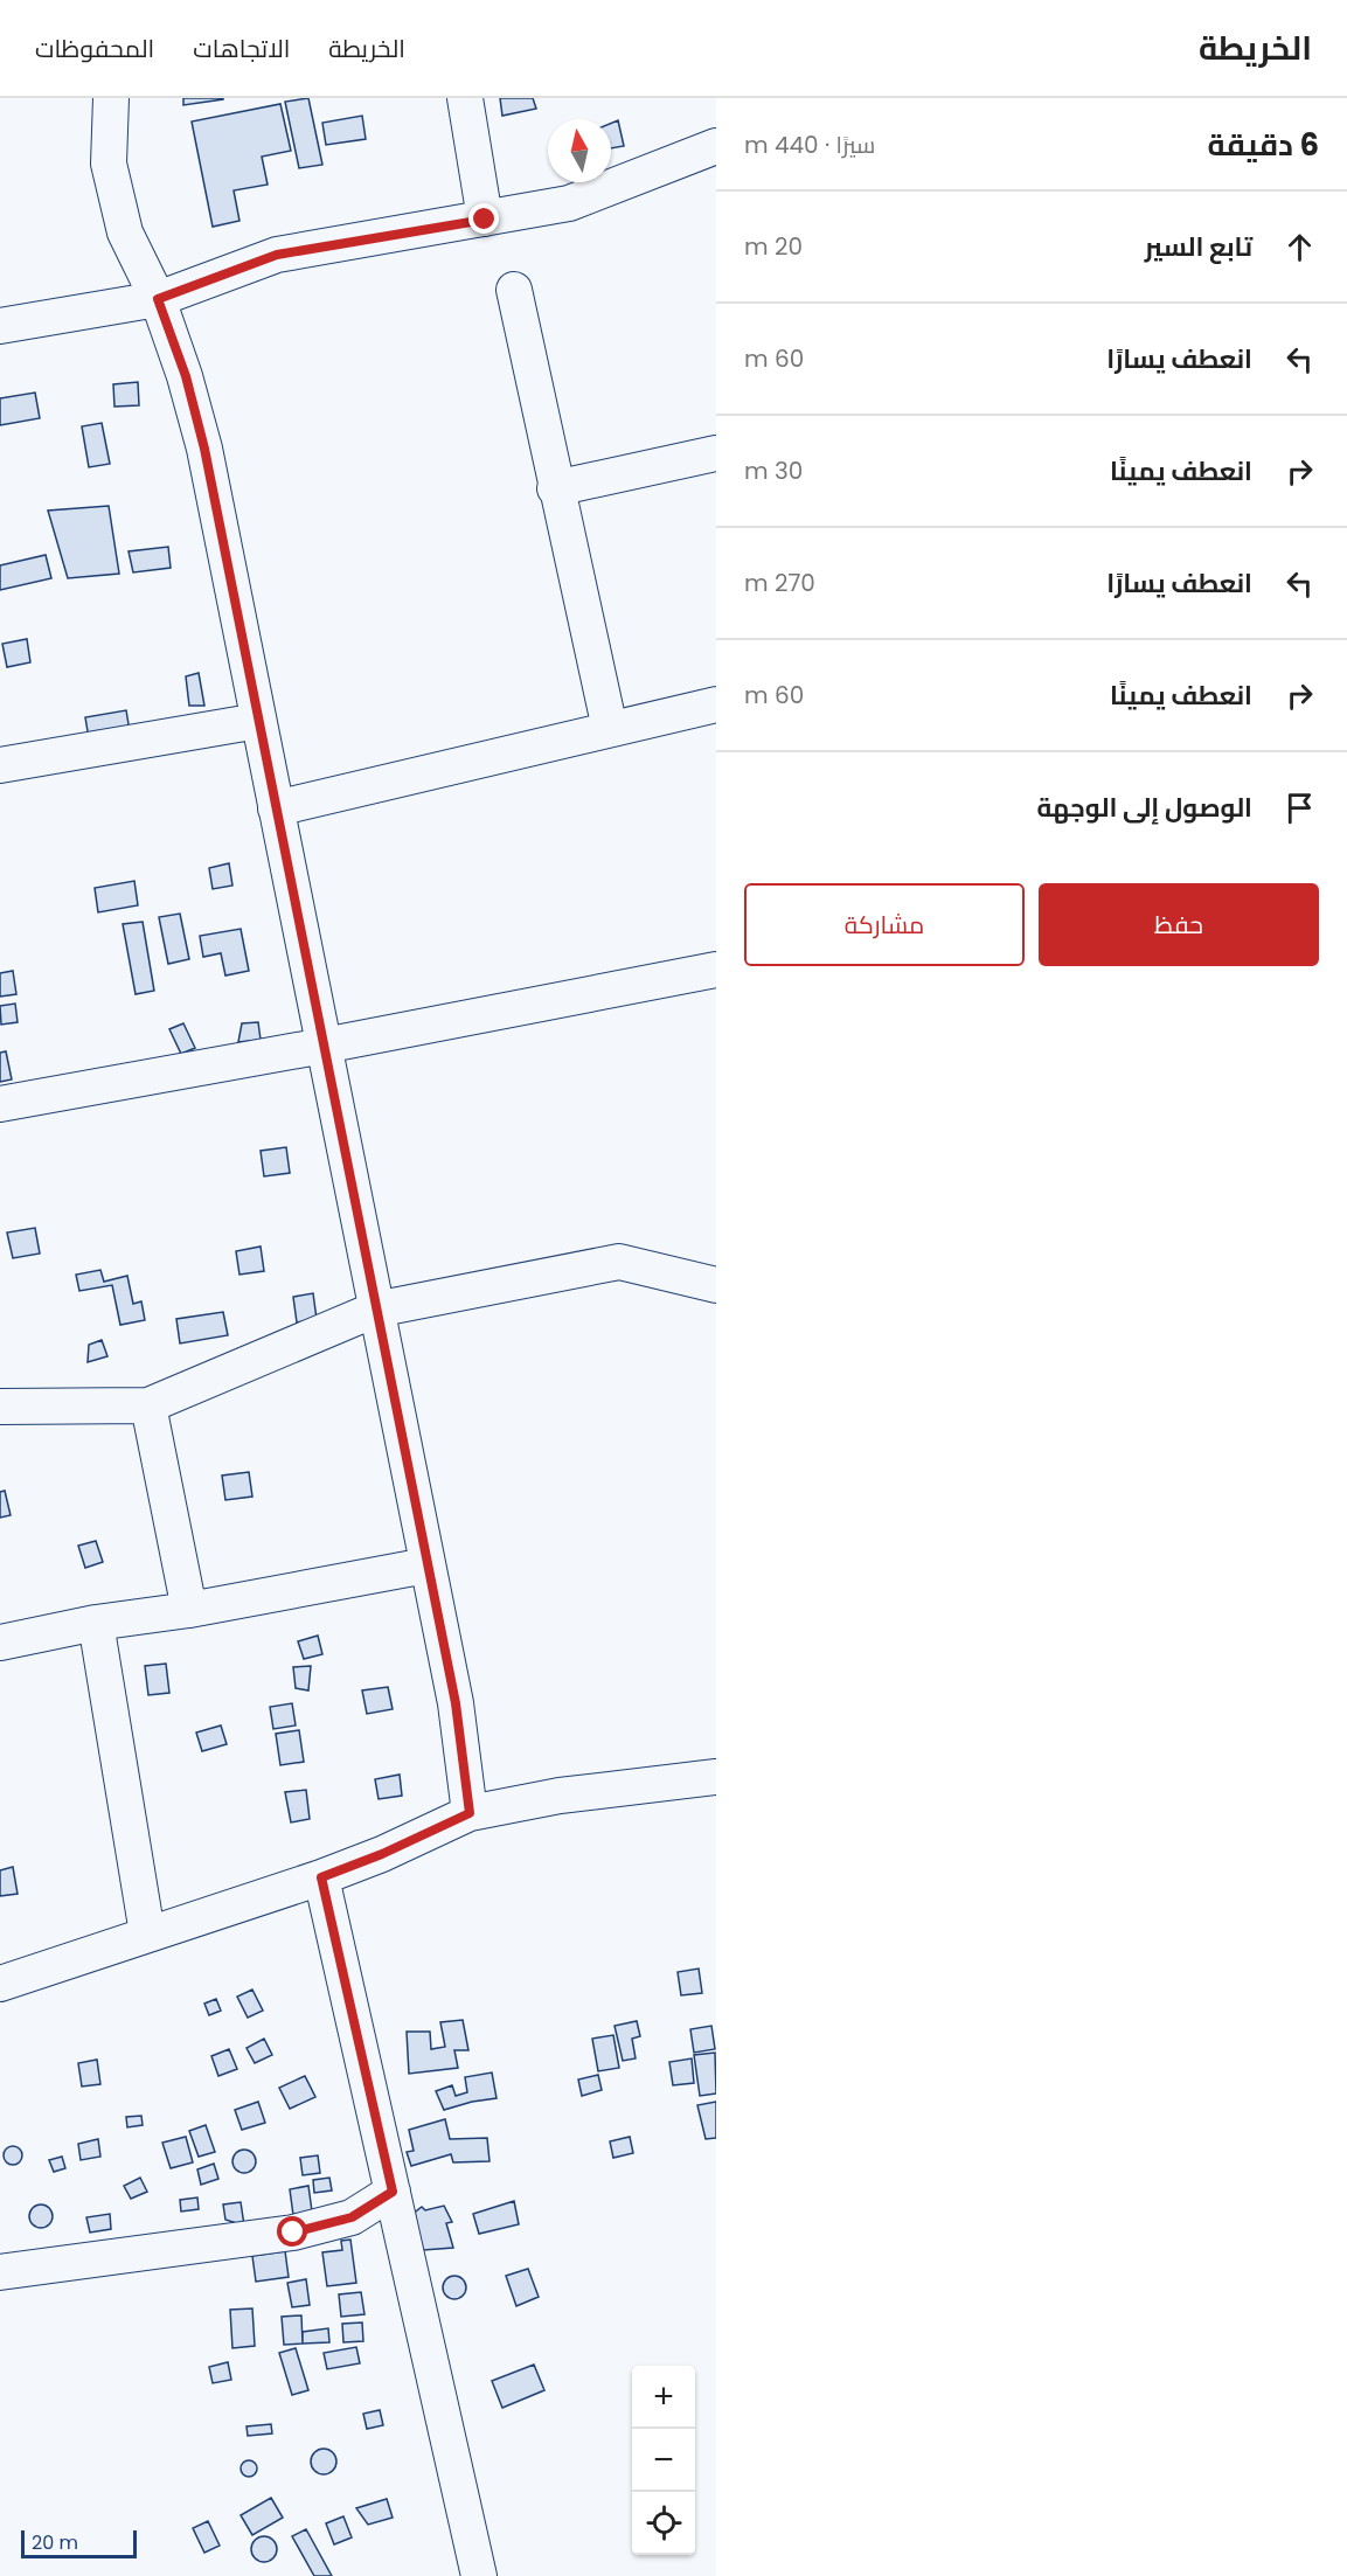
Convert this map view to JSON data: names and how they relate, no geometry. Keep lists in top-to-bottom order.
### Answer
{
  "scale_bar": "20 m",
  "north": "top",
  "page": {
    "header": "الخريطة",
    "nav": ["الخريطة", "الاتجاهات", "المحفوظات"],
    "heading": ["6 دقيقة", "سيرًا · 440 m"],
    "list": [
      ["تابع السير", "20 m"],
      ["انعطف يسارًا", "60 m"],
      ["انعطف يمينًا", "30 m"],
      ["انعطف يسارًا", "270 m"],
      ["انعطف يمينًا", "60 m"],
      "الوصول إلى الوجهة"
    ],
    "buttons": ["حفظ", "مشاركة"],
    "map_buttons": ["+", "−"],
    "scale": "20 m"
  }
}
